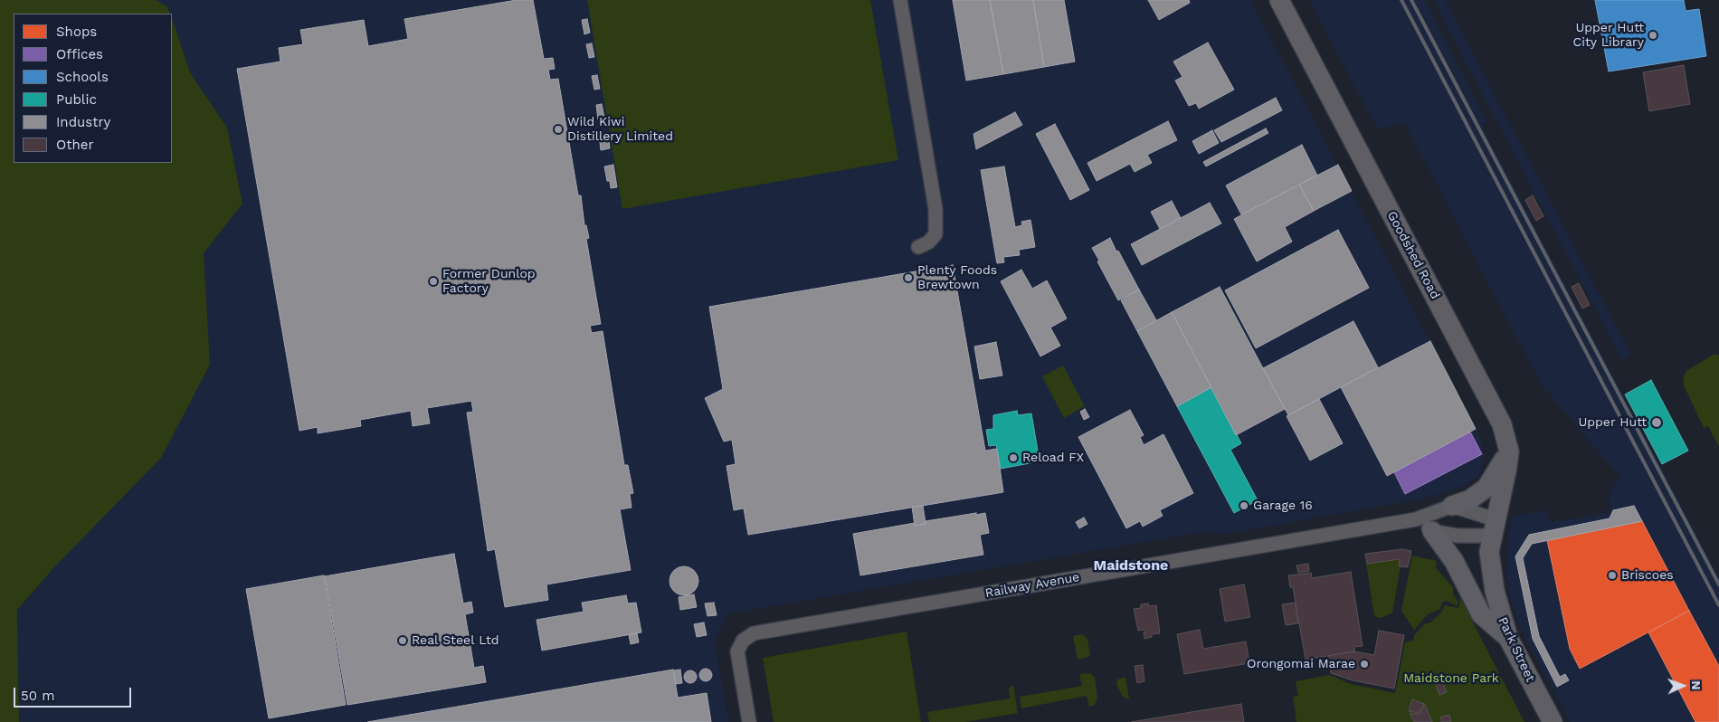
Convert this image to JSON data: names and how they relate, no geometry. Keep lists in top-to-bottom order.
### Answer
{
  "streets": {
    "street": ["Goodshed Road", "Railway Avenue", "Park Street"]
  },
  "crossings": [
    ["Goodshed Road", "Park Street"]
  ],
  "districts": ["Maidstone"],
  "parks": ["Maidstone Park"],
  "places": [
    "Upper Hutt City Library",
    "Wild Kiwi Distillery Limited",
    "Plenty Foods Brewtown",
    "Former Dunlop Factory",
    "Upper Hutt",
    "Reload FX",
    "Garage 16",
    "Briscoes",
    "Real Steel Ltd",
    "Orongomai Marae"
  ],
  "legend": [
    "Shops",
    "Offices",
    "Schools",
    "Public",
    "Industry",
    "Other"
  ],
  "scale_bar": "50 m",
  "north": "right"
}
